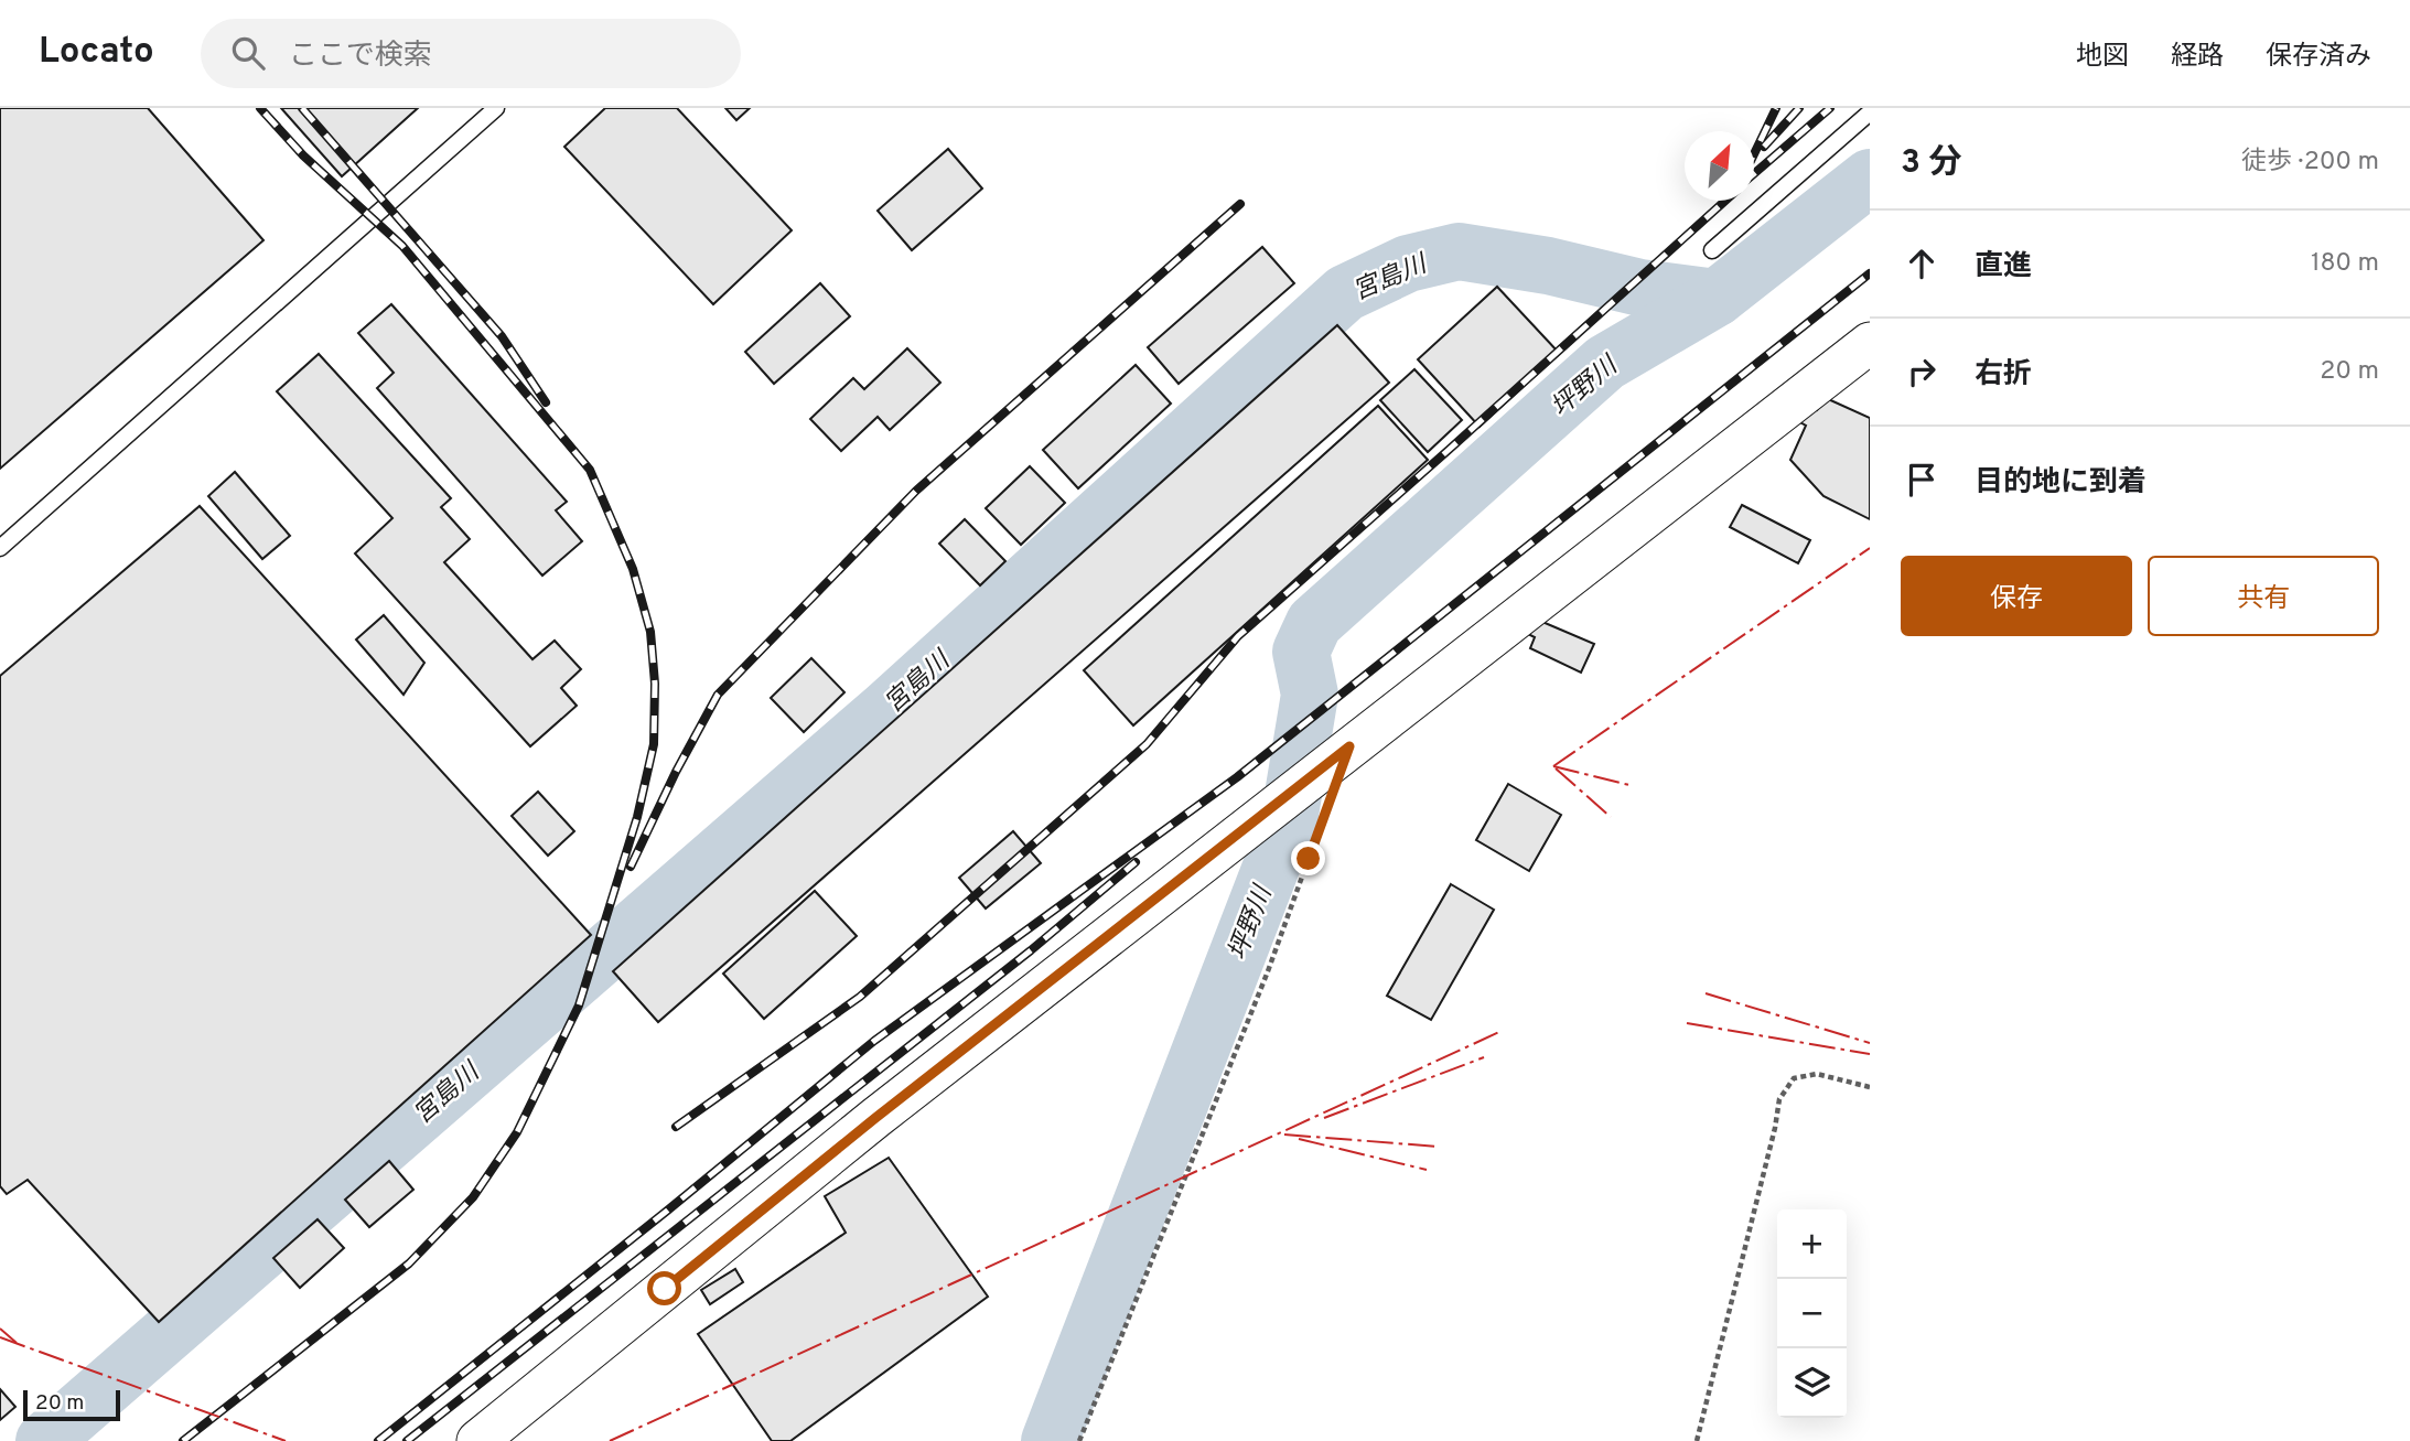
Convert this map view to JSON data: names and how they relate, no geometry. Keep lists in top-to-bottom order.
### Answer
{
  "water": ["宮島川", "坪野川"],
  "scale_bar": "20 m",
  "north": "top right",
  "page": {
    "header": "Locato",
    "search": "ここで検索",
    "nav": ["地図", "経路", "保存済み"],
    "heading": ["3 分", "徒歩 · 200 m"],
    "list": [
      ["直進", "180 m"],
      ["右折", "20 m"],
      "目的地に到着"
    ],
    "buttons": ["保存", "共有"],
    "map_buttons": ["+", "−"],
    "scale": "20 m"
  }
}
